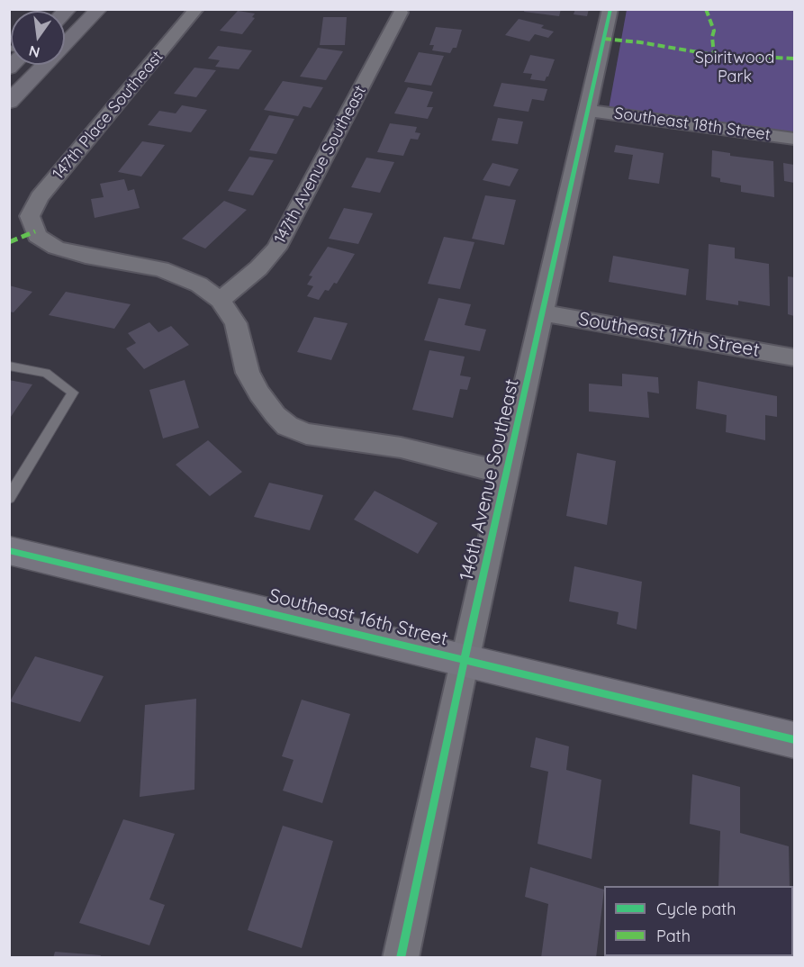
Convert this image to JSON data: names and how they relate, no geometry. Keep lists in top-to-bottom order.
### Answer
{
  "streets": {
    "street": [
      "147th Place Southeast",
      "Southeast 18th Street",
      "147th Avenue Southeast",
      "Southeast 17th Street",
      "146th Avenue Southeast",
      "Southeast 16th Street"
    ]
  },
  "crossings": [
    ["147th Place Southeast", "147th Avenue Southeast"],
    ["Southeast 18th Street", "146th Avenue Southeast"],
    ["Southeast 17th Street", "146th Avenue Southeast"],
    ["146th Avenue Southeast", "Southeast 16th Street"]
  ],
  "parks": ["Spiritwood Park"],
  "legend": ["Cycle path", "Path"],
  "north": "bottom"
}
